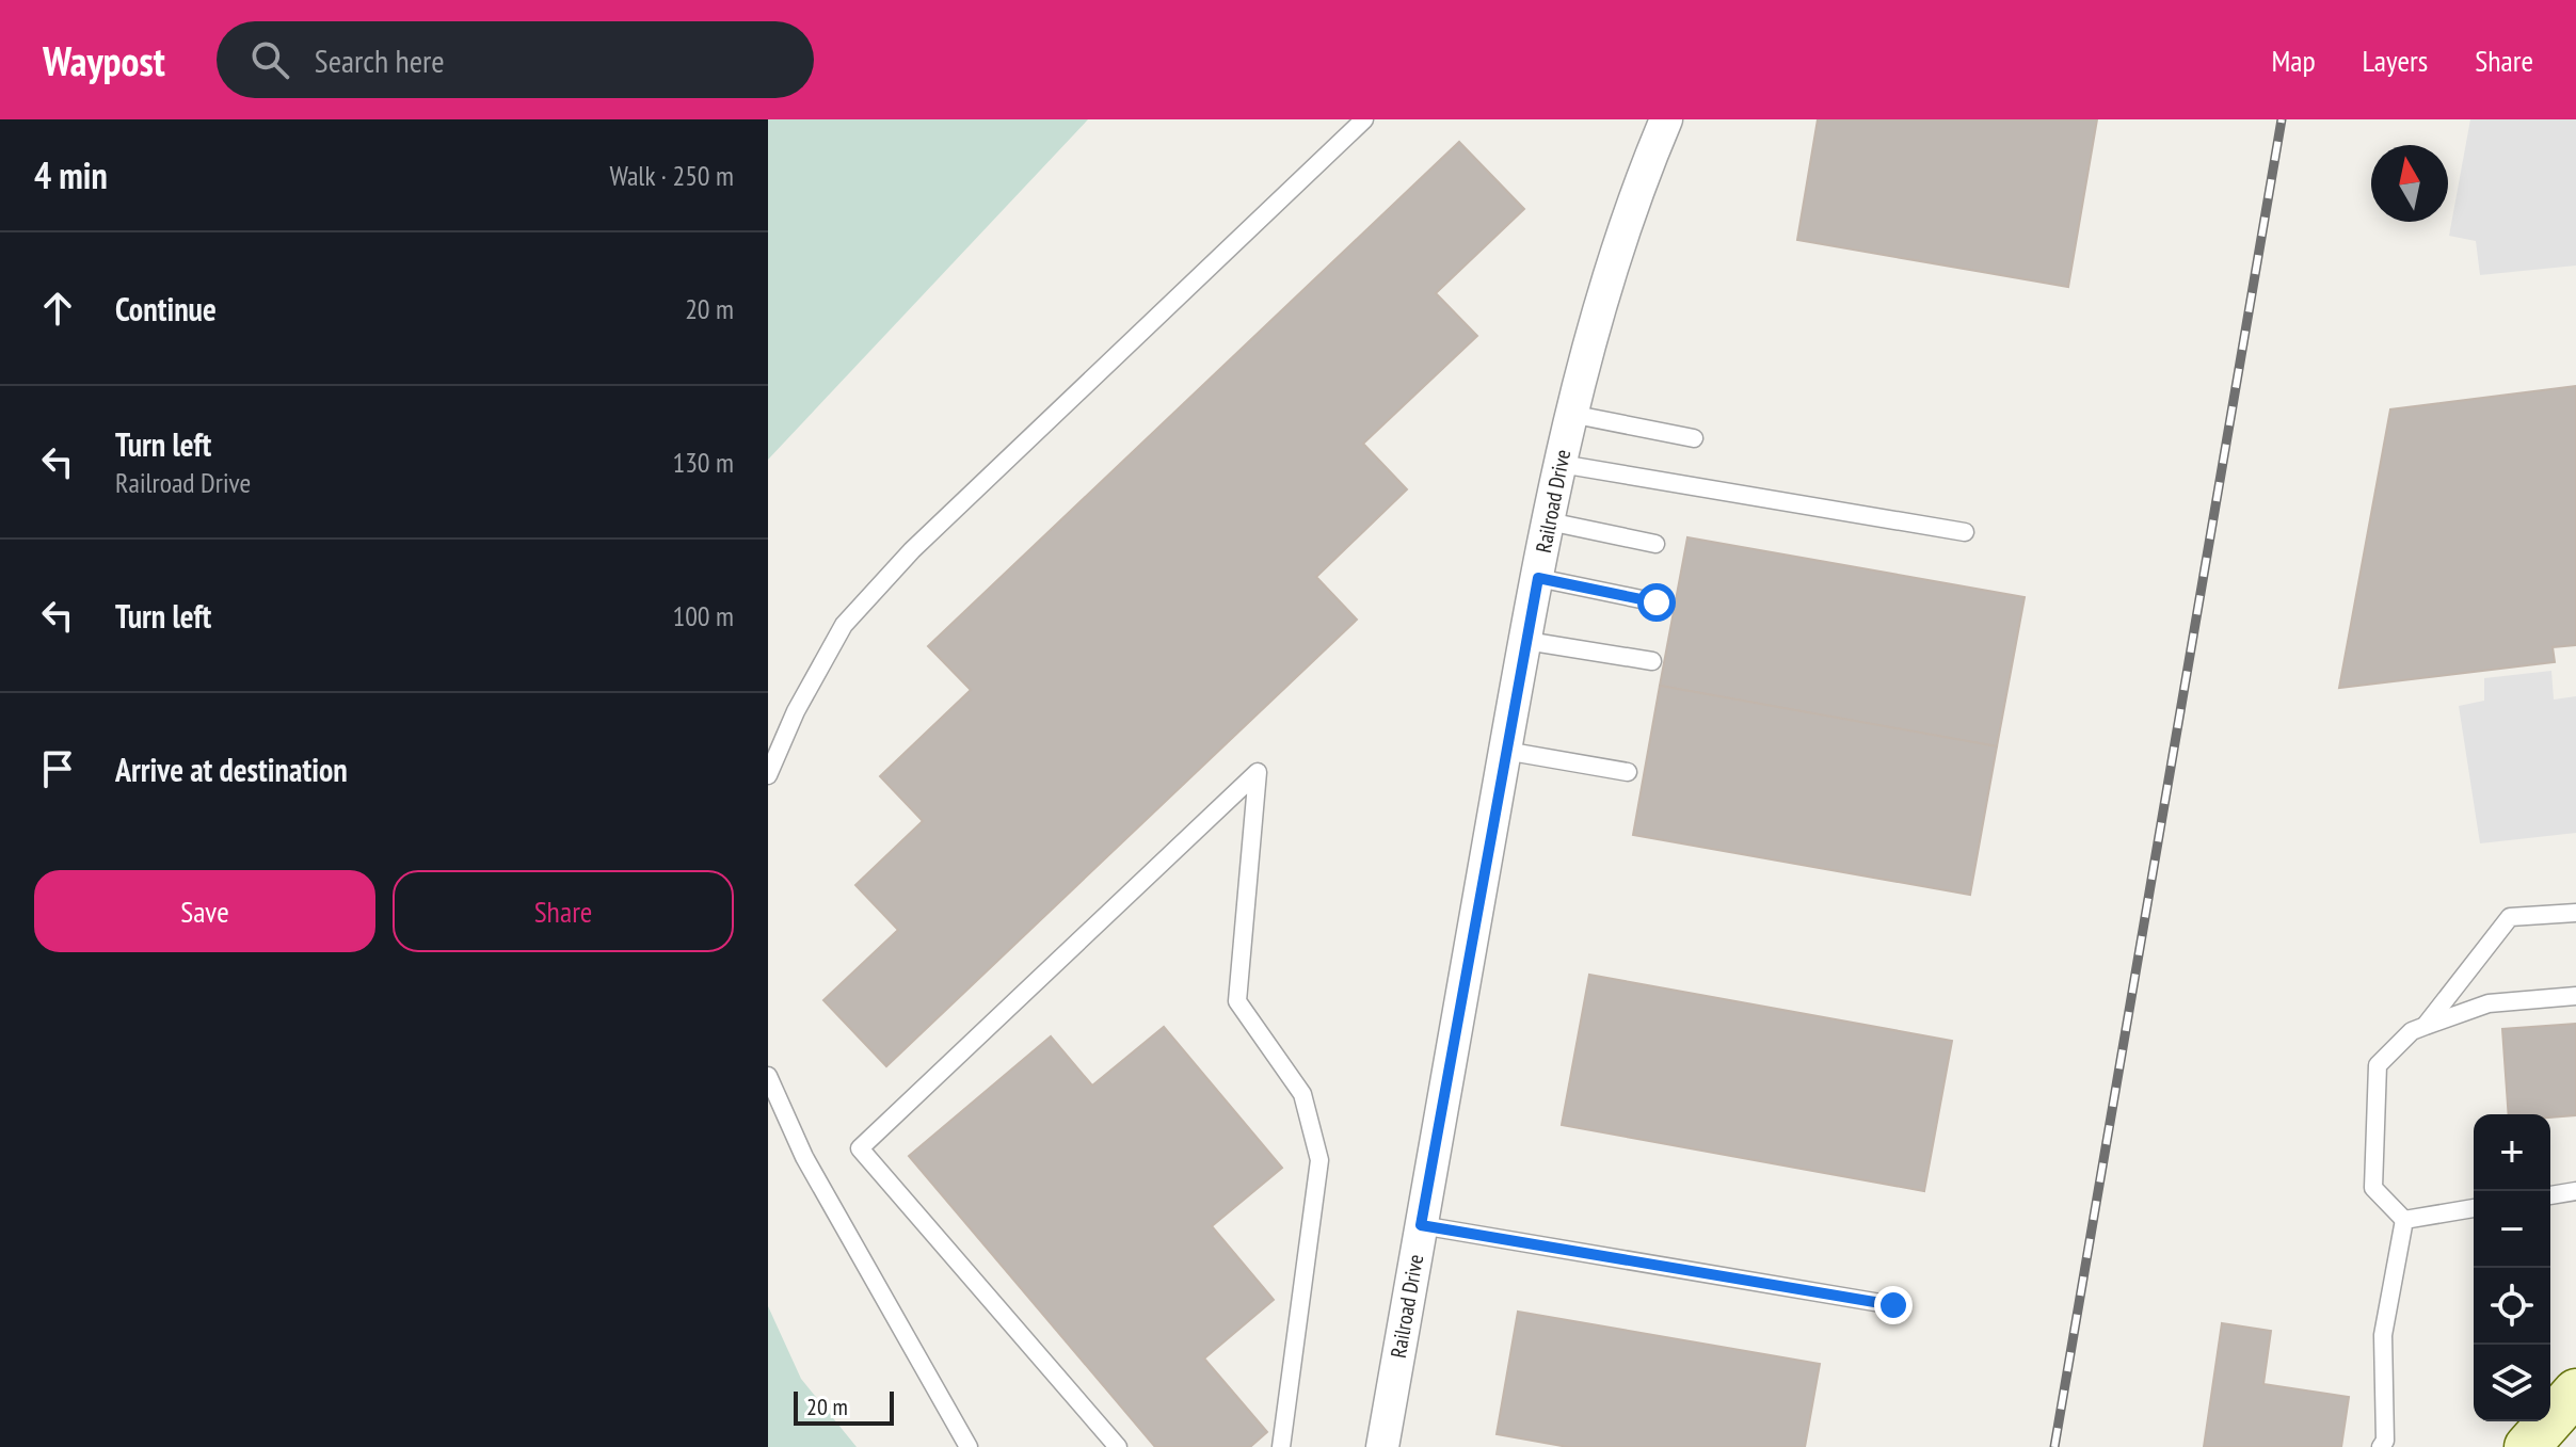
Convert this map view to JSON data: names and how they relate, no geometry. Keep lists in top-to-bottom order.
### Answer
{
  "streets": {
    "street": ["Railroad Drive"]
  },
  "scale_bar": "20 m",
  "north": "top",
  "page": {
    "header": "Waypost",
    "search": "Search here",
    "nav": ["Map", "Layers", "Share"],
    "heading": ["4 min", "Walk · 250 m"],
    "list": [
      ["Continue", "20 m"],
      ["Turn left", "Railroad Drive", "130 m"],
      ["Turn left", "100 m"],
      "Arrive at destination"
    ],
    "buttons": ["Save", "Share"],
    "map_buttons": ["+", "−"],
    "scale": "20 m"
  }
}
